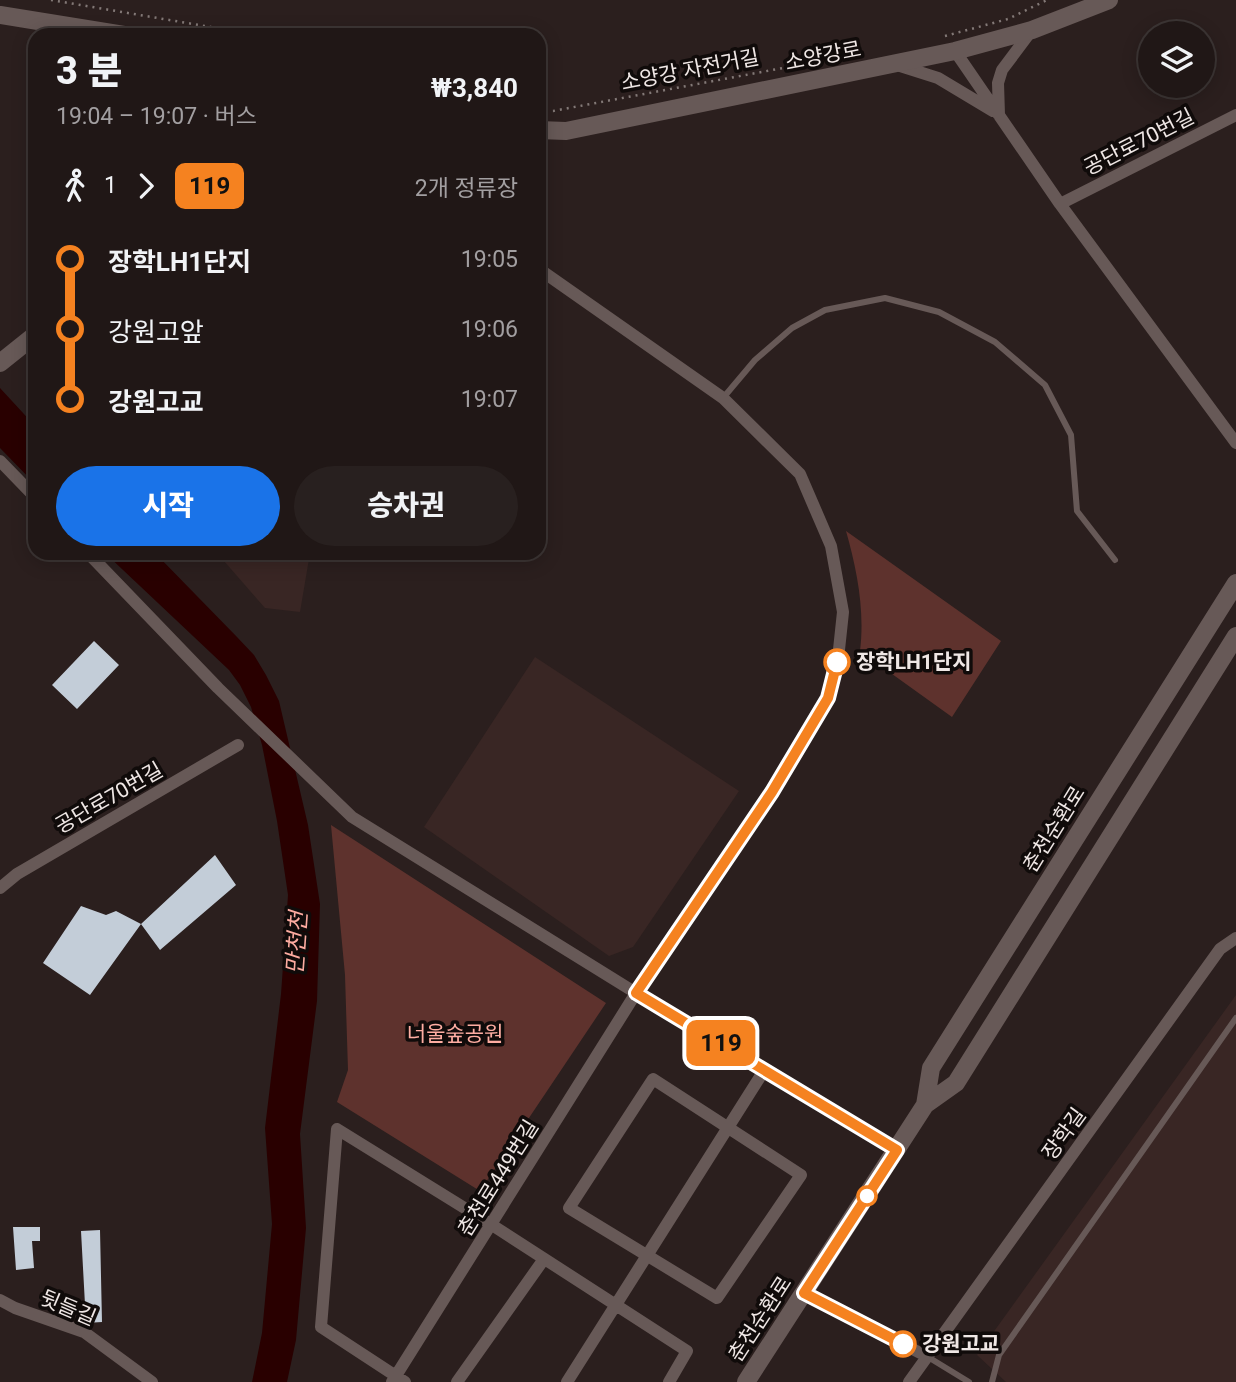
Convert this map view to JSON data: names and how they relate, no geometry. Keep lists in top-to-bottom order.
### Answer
{
  "streets": {
    "street": [
      "소양강로",
      "공단로70번길",
      "춘천순환로",
      "장학길",
      "춘천로449번길",
      "뒷들길"
    ],
    "path": ["소양강 자전거길"]
  },
  "water": ["만천천"],
  "parks": ["너울숲공원"],
  "places": ["장학LH1단지", "강원고교"],
  "lines": ["bus line 119"],
  "page": {
    "on_map": "119",
    "heading": ["3 분", "19:04 – 19:07 · 버스", "₩3,840"],
    "legs": ["1", "119", "2개 정류장"],
    "list": [
      {
        "name": "장학LH1단지",
        "value": "19:05"
      },
      {
        "name": "강원고앞",
        "value": "19:06"
      },
      {
        "name": "강원고교",
        "value": "19:07"
      }
    ],
    "buttons": ["시작", "승차권"]
  }
}
